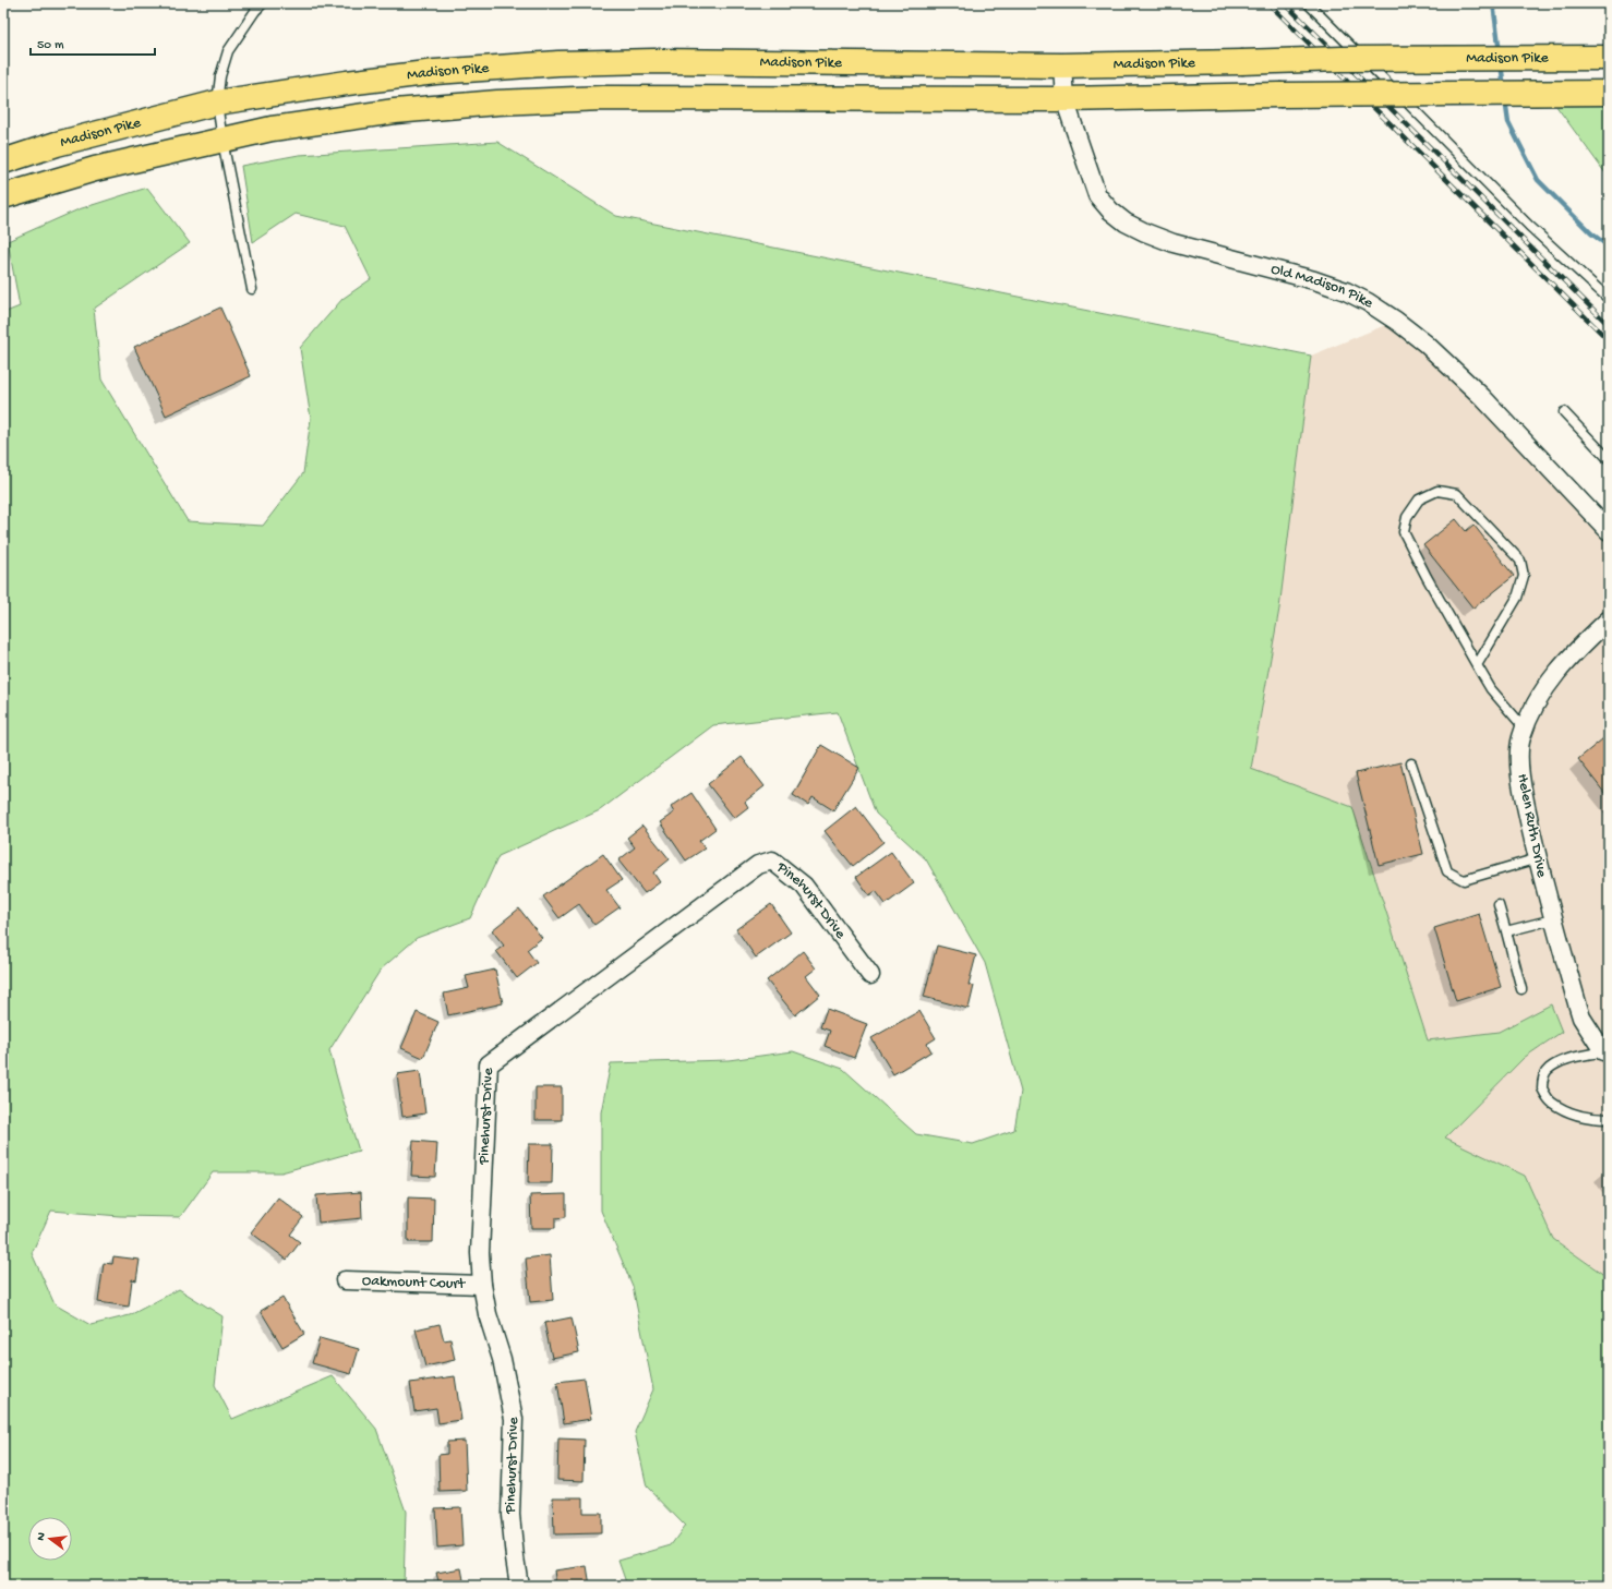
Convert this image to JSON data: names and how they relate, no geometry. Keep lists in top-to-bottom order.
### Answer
{
  "streets": {
    "main road": ["Madison Pike"],
    "street": [
      "Old Madison Pike",
      "Helen Ruth Drive",
      "Pinehurst Drive",
      "Oakmount Court"
    ]
  },
  "crossings": [
    ["Madison Pike", "Old Madison Pike"],
    ["Pinehurst Drive", "Oakmount Court"]
  ],
  "scale_bar": "50 m",
  "north": "left"
}
